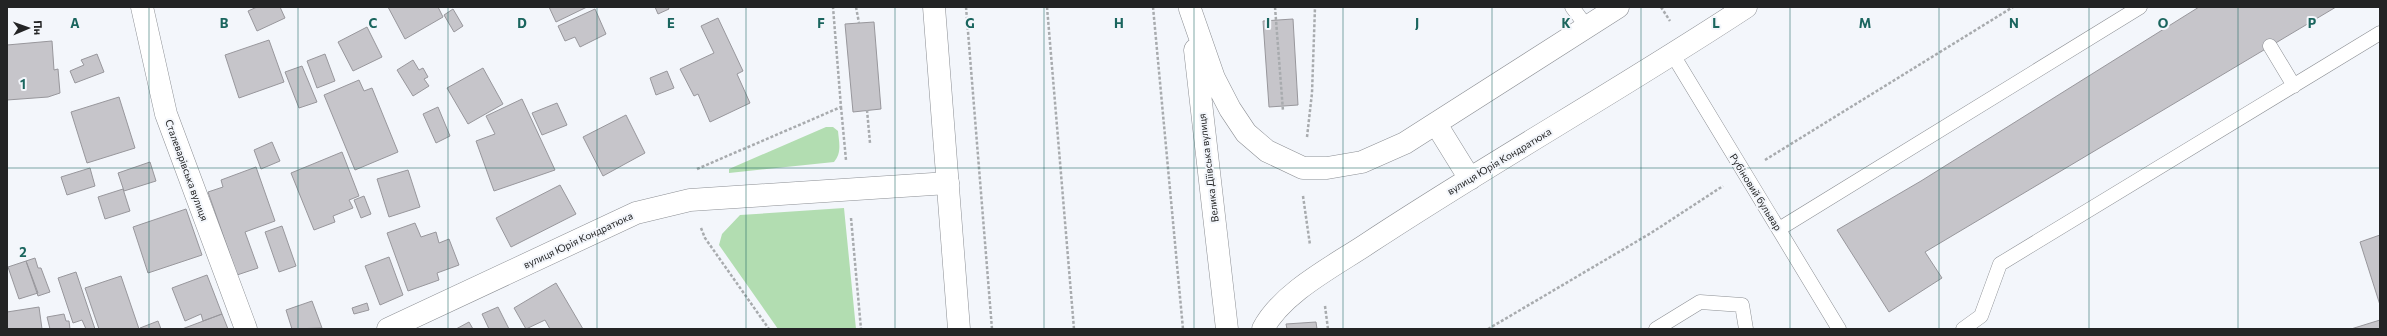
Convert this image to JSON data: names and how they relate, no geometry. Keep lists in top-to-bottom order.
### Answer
{
  "streets": {
    "main road": ["вулиця Юрія Кондратюка", "Велика Діївська вулиця", "Сталеварівська вулиця"],
    "lane": ["Рубіновий бульвар"]
  },
  "crossings": [
    ["вулиця Юрія Кондратюка", "Рубіновий бульвар"]
  ],
  "north": "right",
  "grid": {
    "columns": [
      "A",
      "B",
      "C",
      "D",
      "E",
      "F",
      "G",
      "H",
      "I",
      "J",
      "K",
      "L",
      "M",
      "N",
      "O",
      "P"
    ],
    "rows": ["1", "2"]
  }
}
